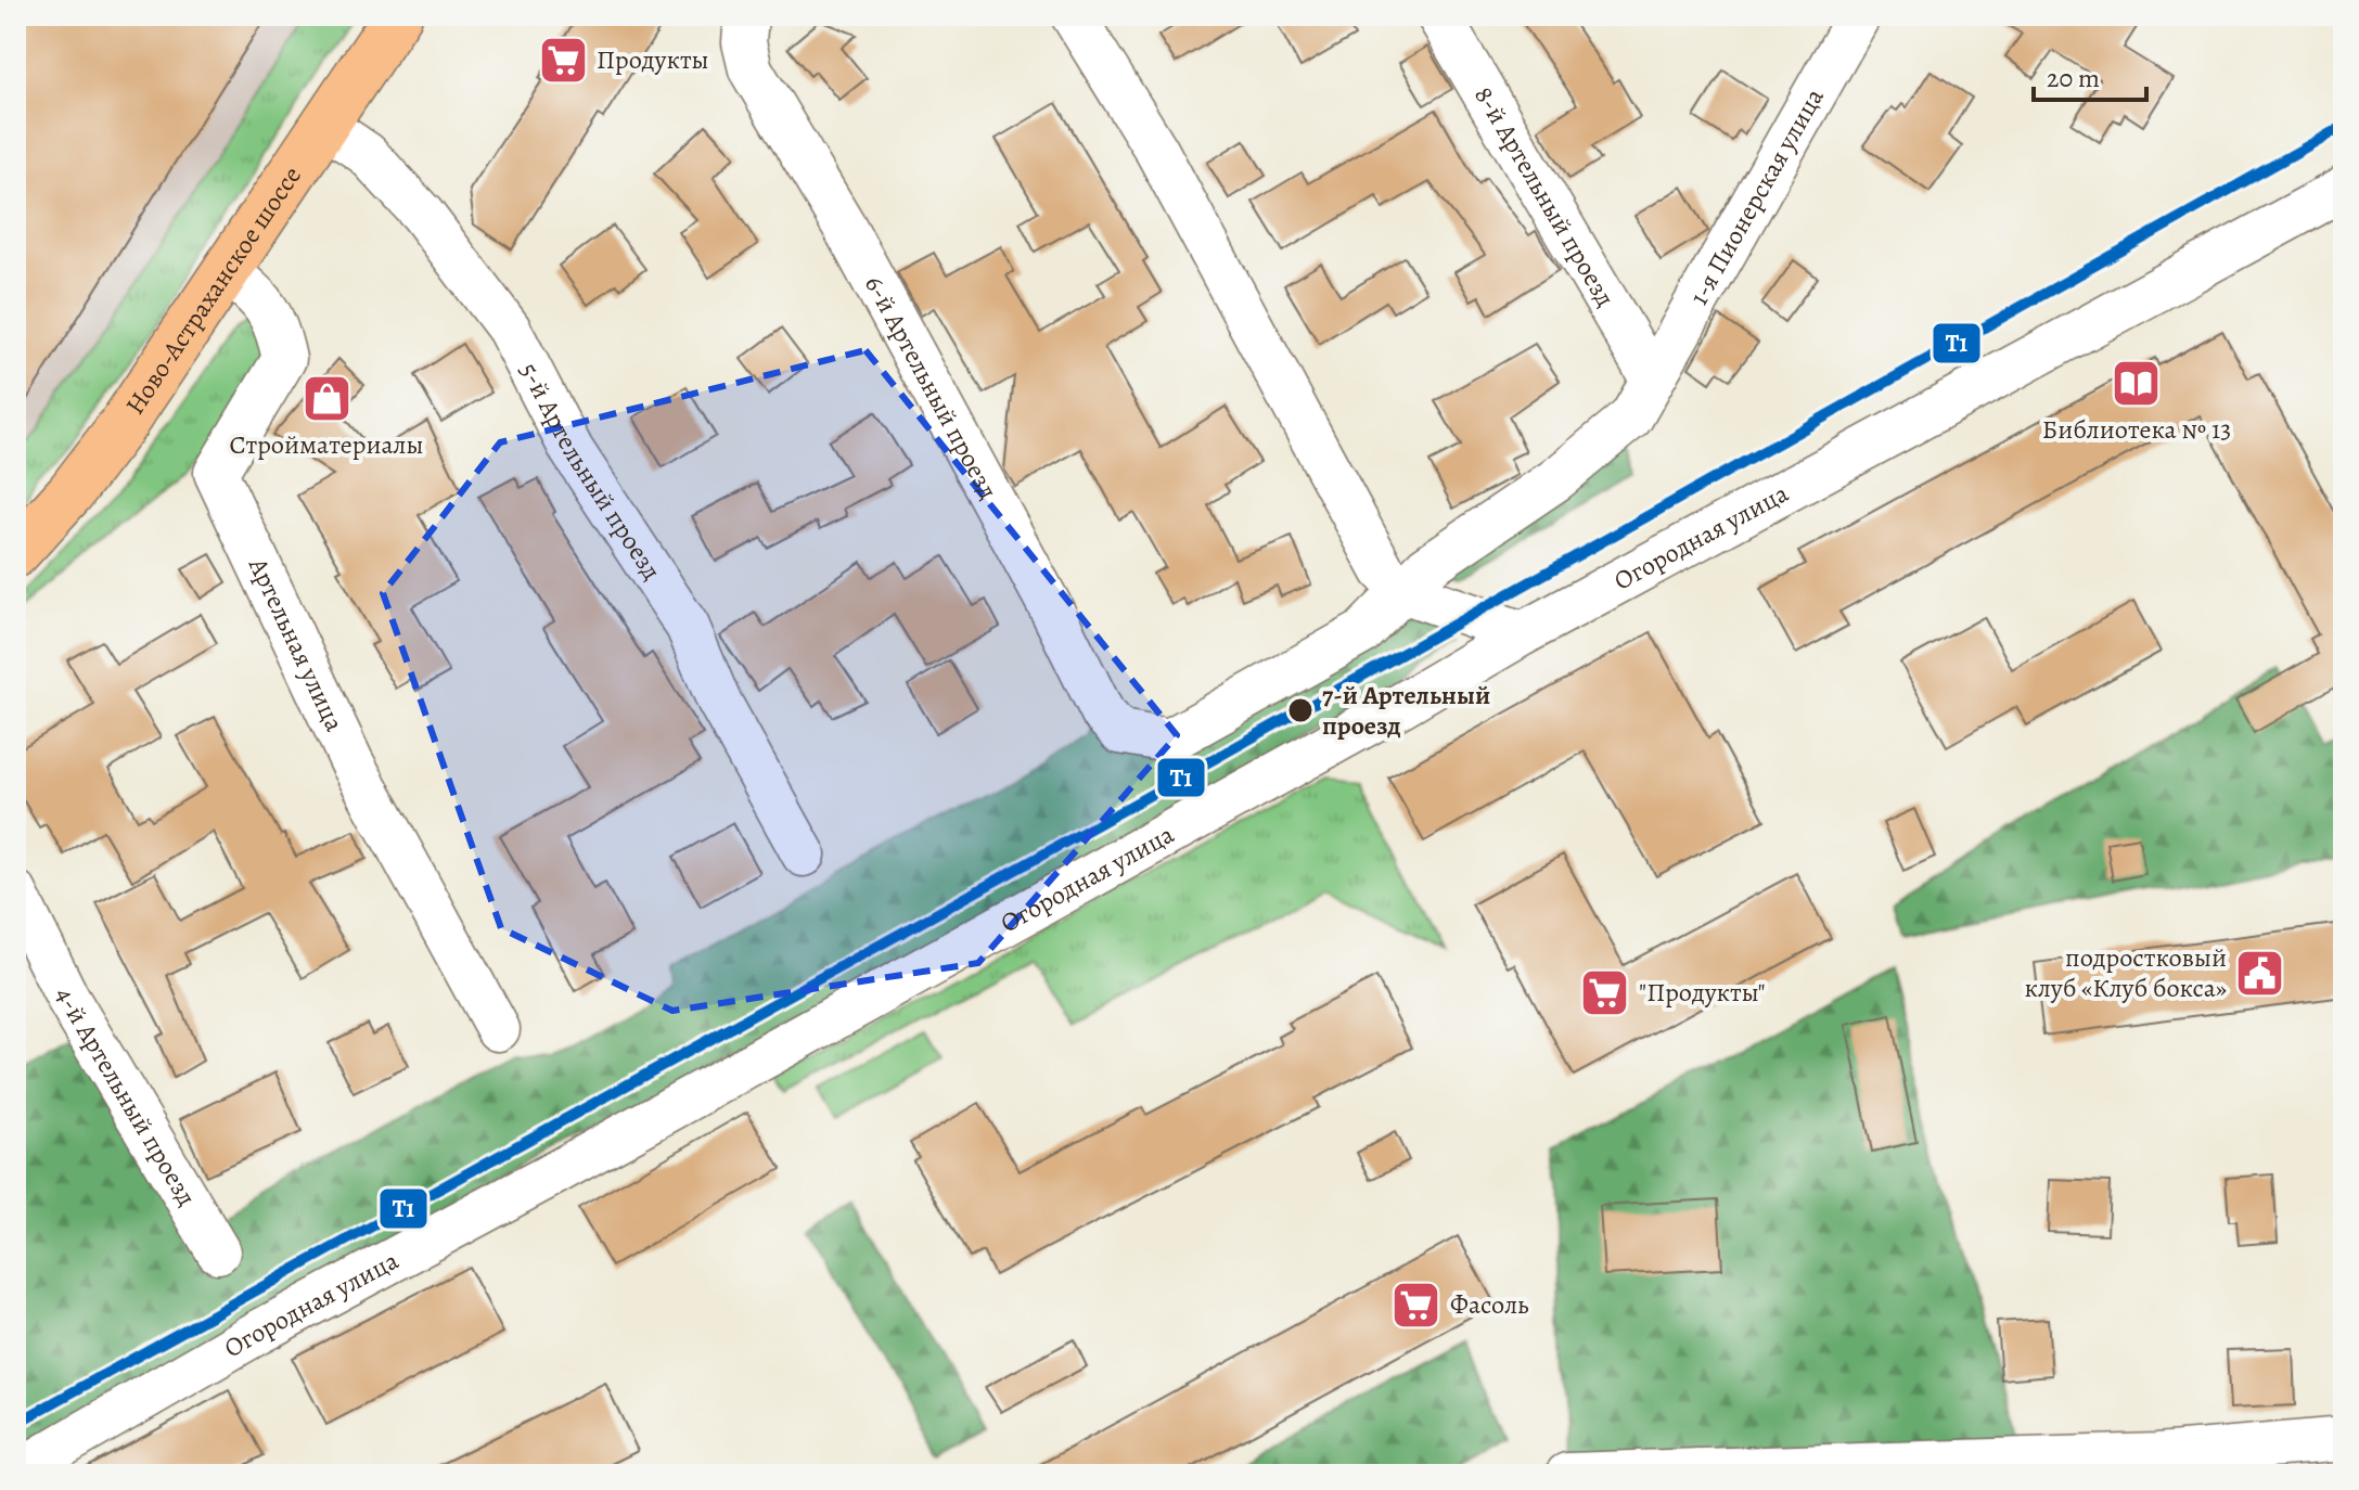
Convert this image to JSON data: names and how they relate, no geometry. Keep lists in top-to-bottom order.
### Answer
{
  "streets": {
    "main road": ["Ново-Астраханское шоссе"],
    "street": [
      "1-я Пионерская улица",
      "8-й Артельный проезд",
      "6-й Артельный проезд",
      "5-й Артельный проезд",
      "Огородная улица",
      "Артельная улица",
      "4-й Артельный проезд"
    ]
  },
  "crossings": [
    ["1-я Пионерская улица", "8-й Артельный проезд"],
    ["1-я Пионерская улица", "6-й Артельный проезд"],
    ["Ново-Астраханское шоссе", "5-й Артельный проезд"],
    ["Ново-Астраханское шоссе", "Артельная улица"]
  ],
  "places": {
    "supermarket": ["Продукты", "\"Продукты\"", "Фасоль"],
    "library": ["Библиотека № 13"],
    "shop": ["Стройматериалы"],
    "other": ["7-й Артельный проезд"],
    "public building": ["подростковый клуб «Клуб бокса»"]
  },
  "lines": ["transit line T1"],
  "scale_bar": "20 m"
}
